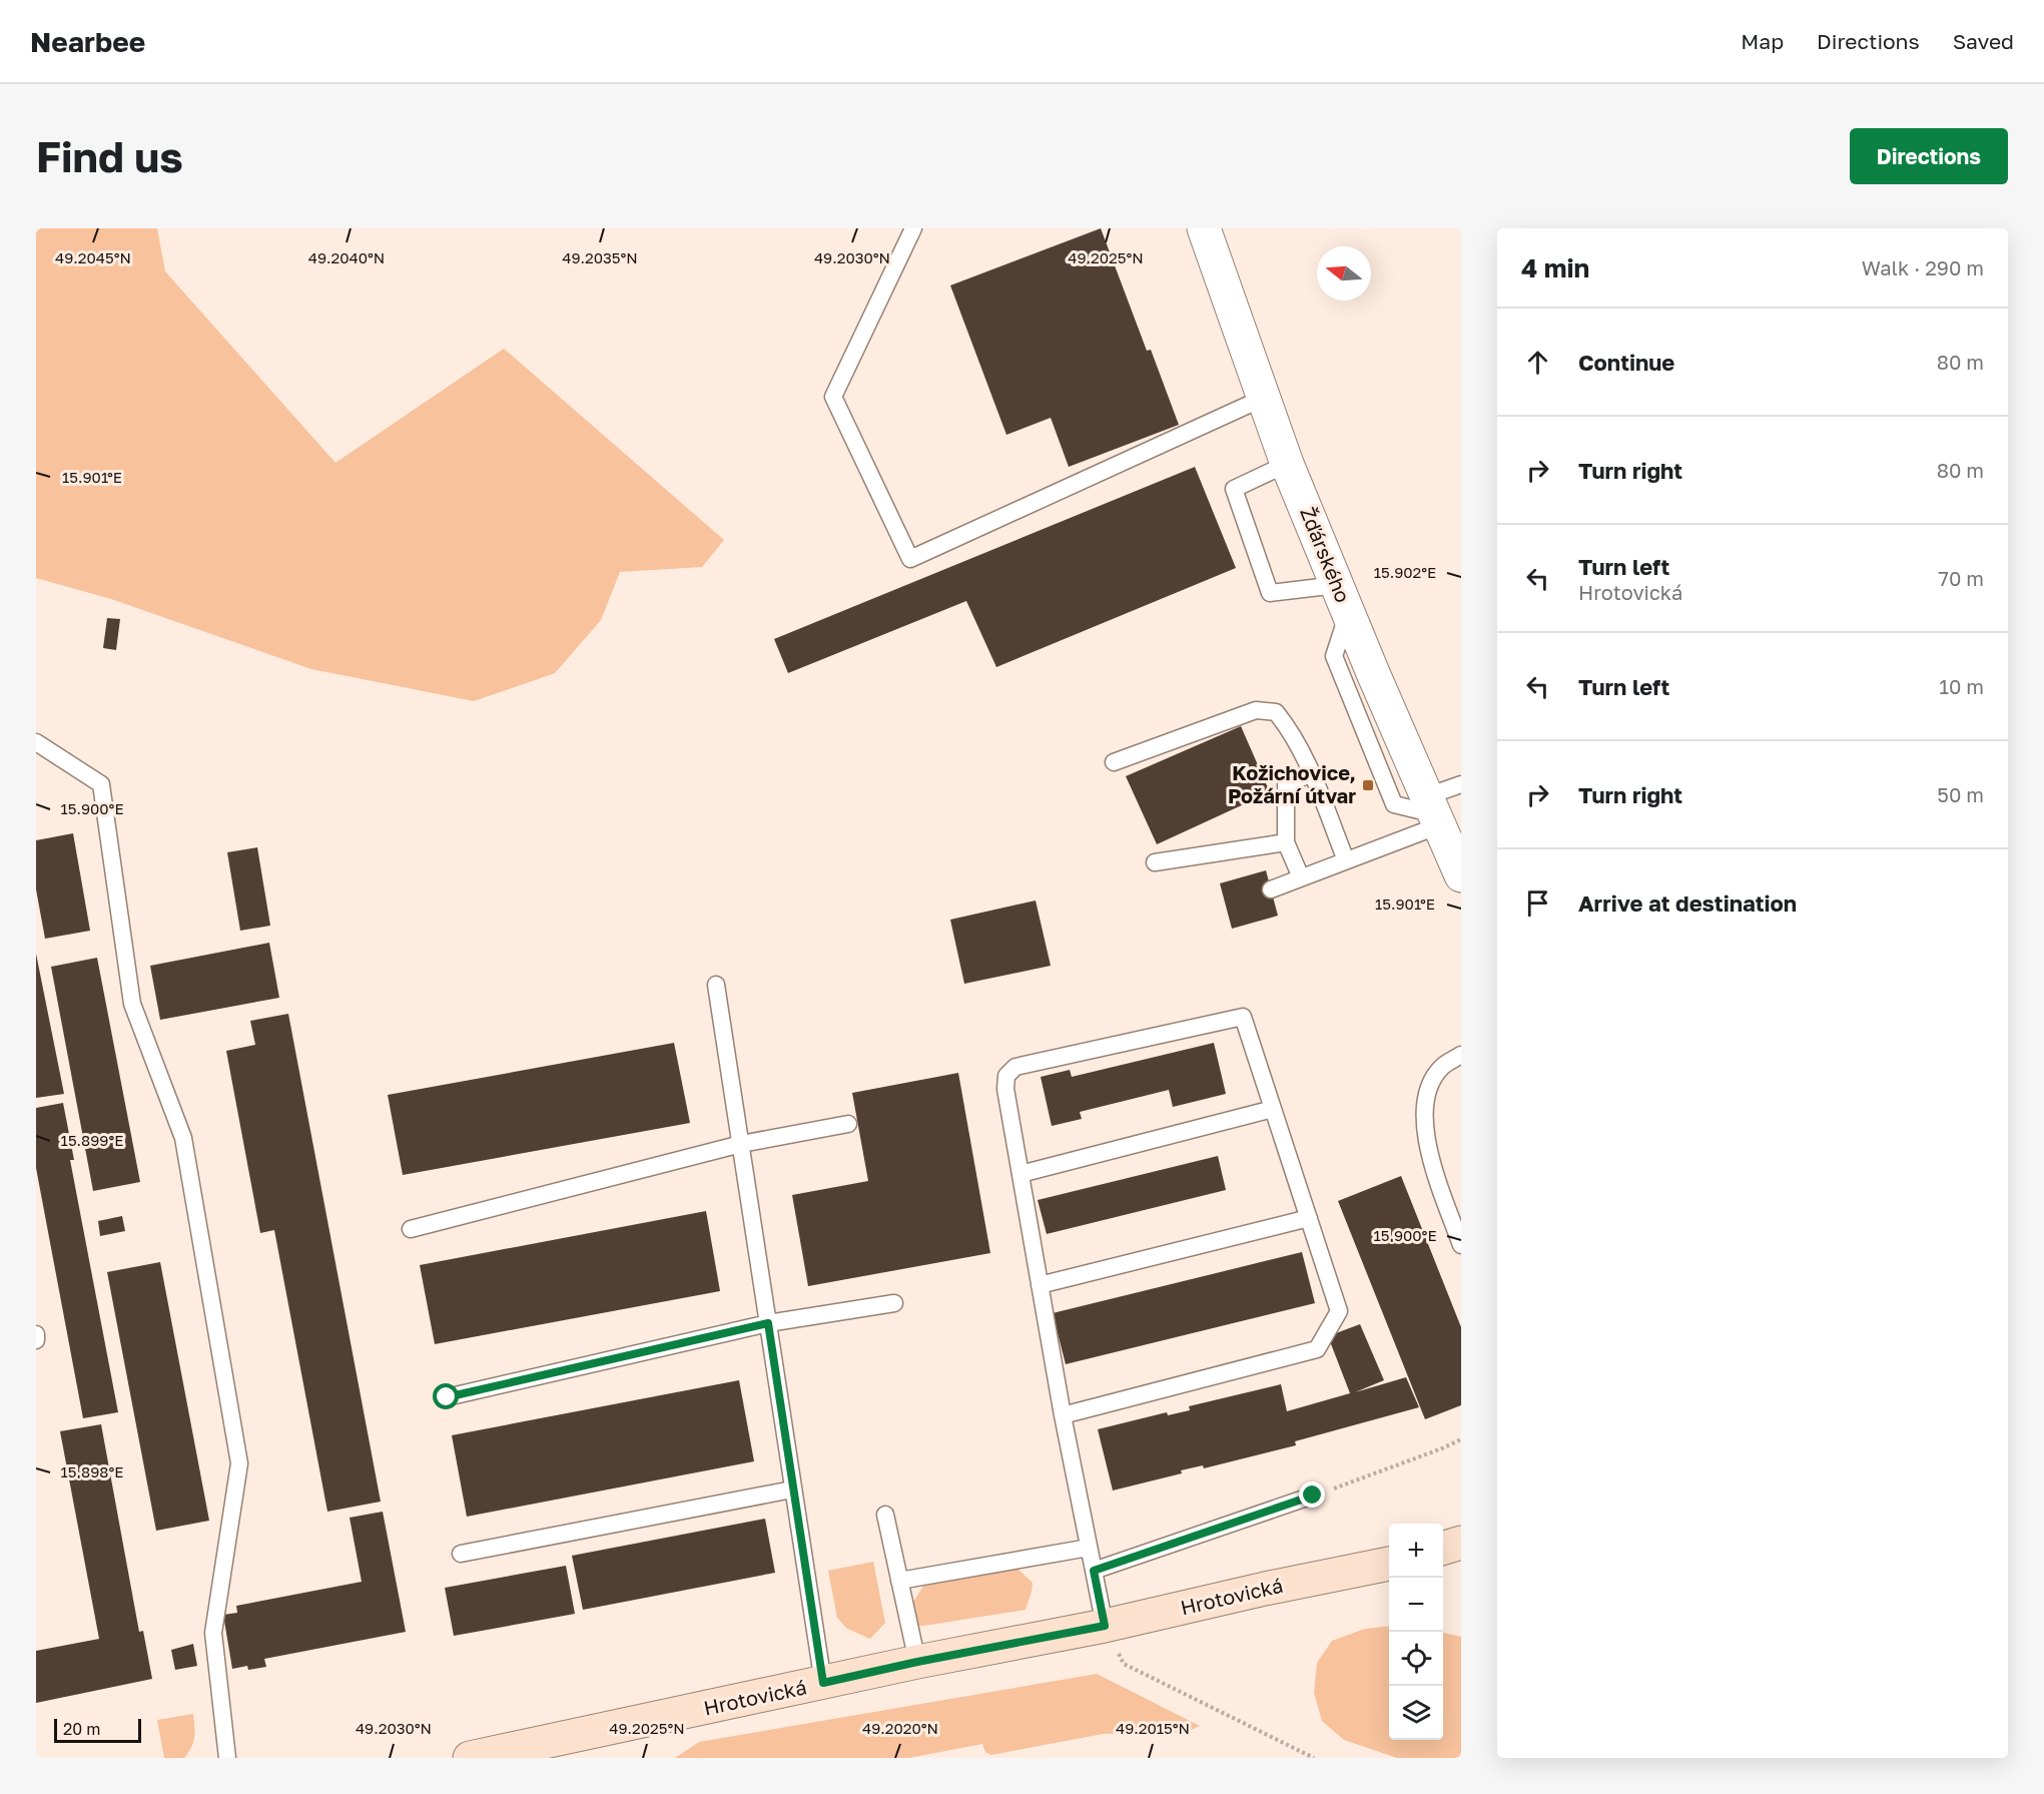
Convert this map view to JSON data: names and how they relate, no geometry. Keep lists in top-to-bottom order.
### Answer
{
  "streets": {
    "main road": ["Hrotovická"],
    "street": ["Žďárského"]
  },
  "places": {
    "transit": ["Kožichovice, Požární útvar"]
  },
  "scale_bar": "20 m",
  "north": "left",
  "page": {
    "header": "Nearbee",
    "nav": ["Map", "Directions", "Saved"],
    "buttons": "Directions",
    "title": "Find us",
    "heading": ["4 min", "Walk · 290 m"],
    "list": [
      ["Continue", "80 m"],
      ["Turn right", "80 m"],
      ["Turn left", "Hrotovická", "70 m"],
      ["Turn left", "10 m"],
      ["Turn right", "50 m"],
      "Arrive at destination"
    ],
    "map_buttons": ["+", "−"],
    "scale": "20 m"
  },
  "coordinates": [
    "49.2045°N",
    "49.2040°N",
    "49.2035°N",
    "49.2030°N",
    "49.2025°N",
    "15.901°E",
    "15.902°E",
    "15.900°E",
    "15.899°E",
    "15.898°E",
    "49.2020°N",
    "49.2015°N"
  ]
}
